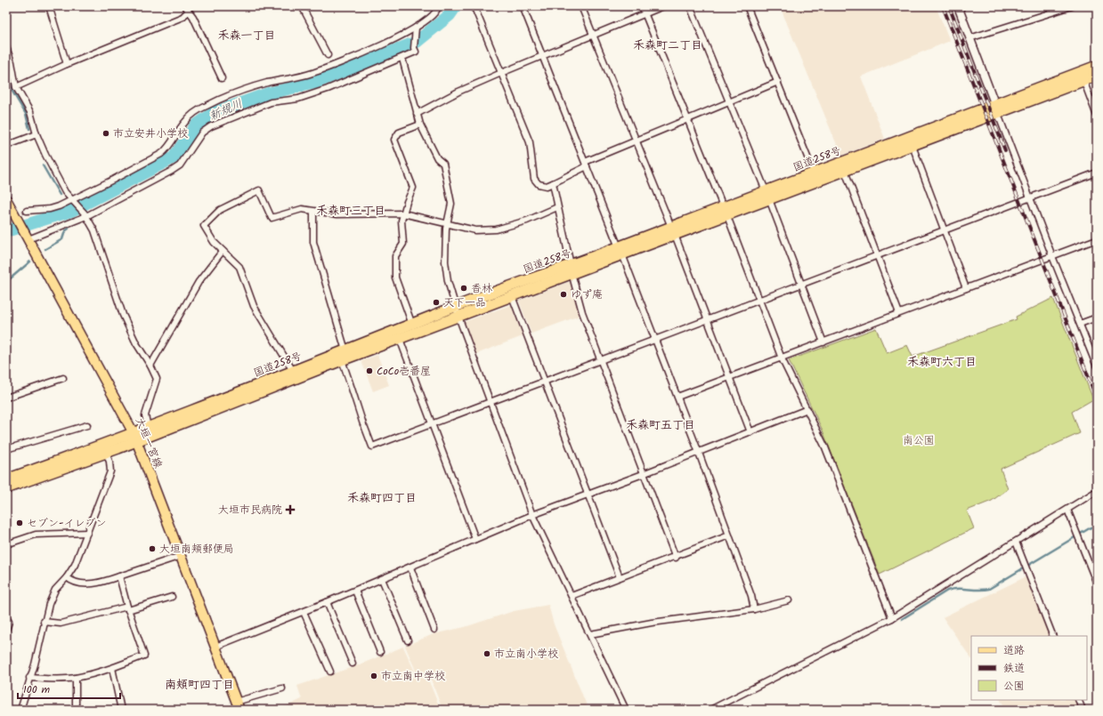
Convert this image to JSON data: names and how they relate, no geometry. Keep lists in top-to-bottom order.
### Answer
{
  "streets": {
    "highway": ["国道258号"],
    "main road": ["大垣一宮線"]
  },
  "crossings": [
    ["国道258号", "大垣一宮線"]
  ],
  "districts": [
    "禾森一丁目",
    "禾森町二丁目",
    "禾森町三丁目",
    "禾森町六丁目",
    "禾森町五丁目",
    "禾森町四丁目",
    "南頬町四丁目"
  ],
  "water": ["新規川"],
  "parks": ["南公園"],
  "places": {
    "other": [
      "市立安井小学校",
      "香林",
      "ゆず庵",
      "天下一品",
      "CoCo壱番屋",
      "セブン-イレブン",
      "大垣南頬郵便局",
      "市立南小学校",
      "市立南中学校"
    ],
    "health": ["大垣市民病院"]
  },
  "legend": ["道路", "鉄道", "公園"],
  "scale_bar": "100 m"
}
